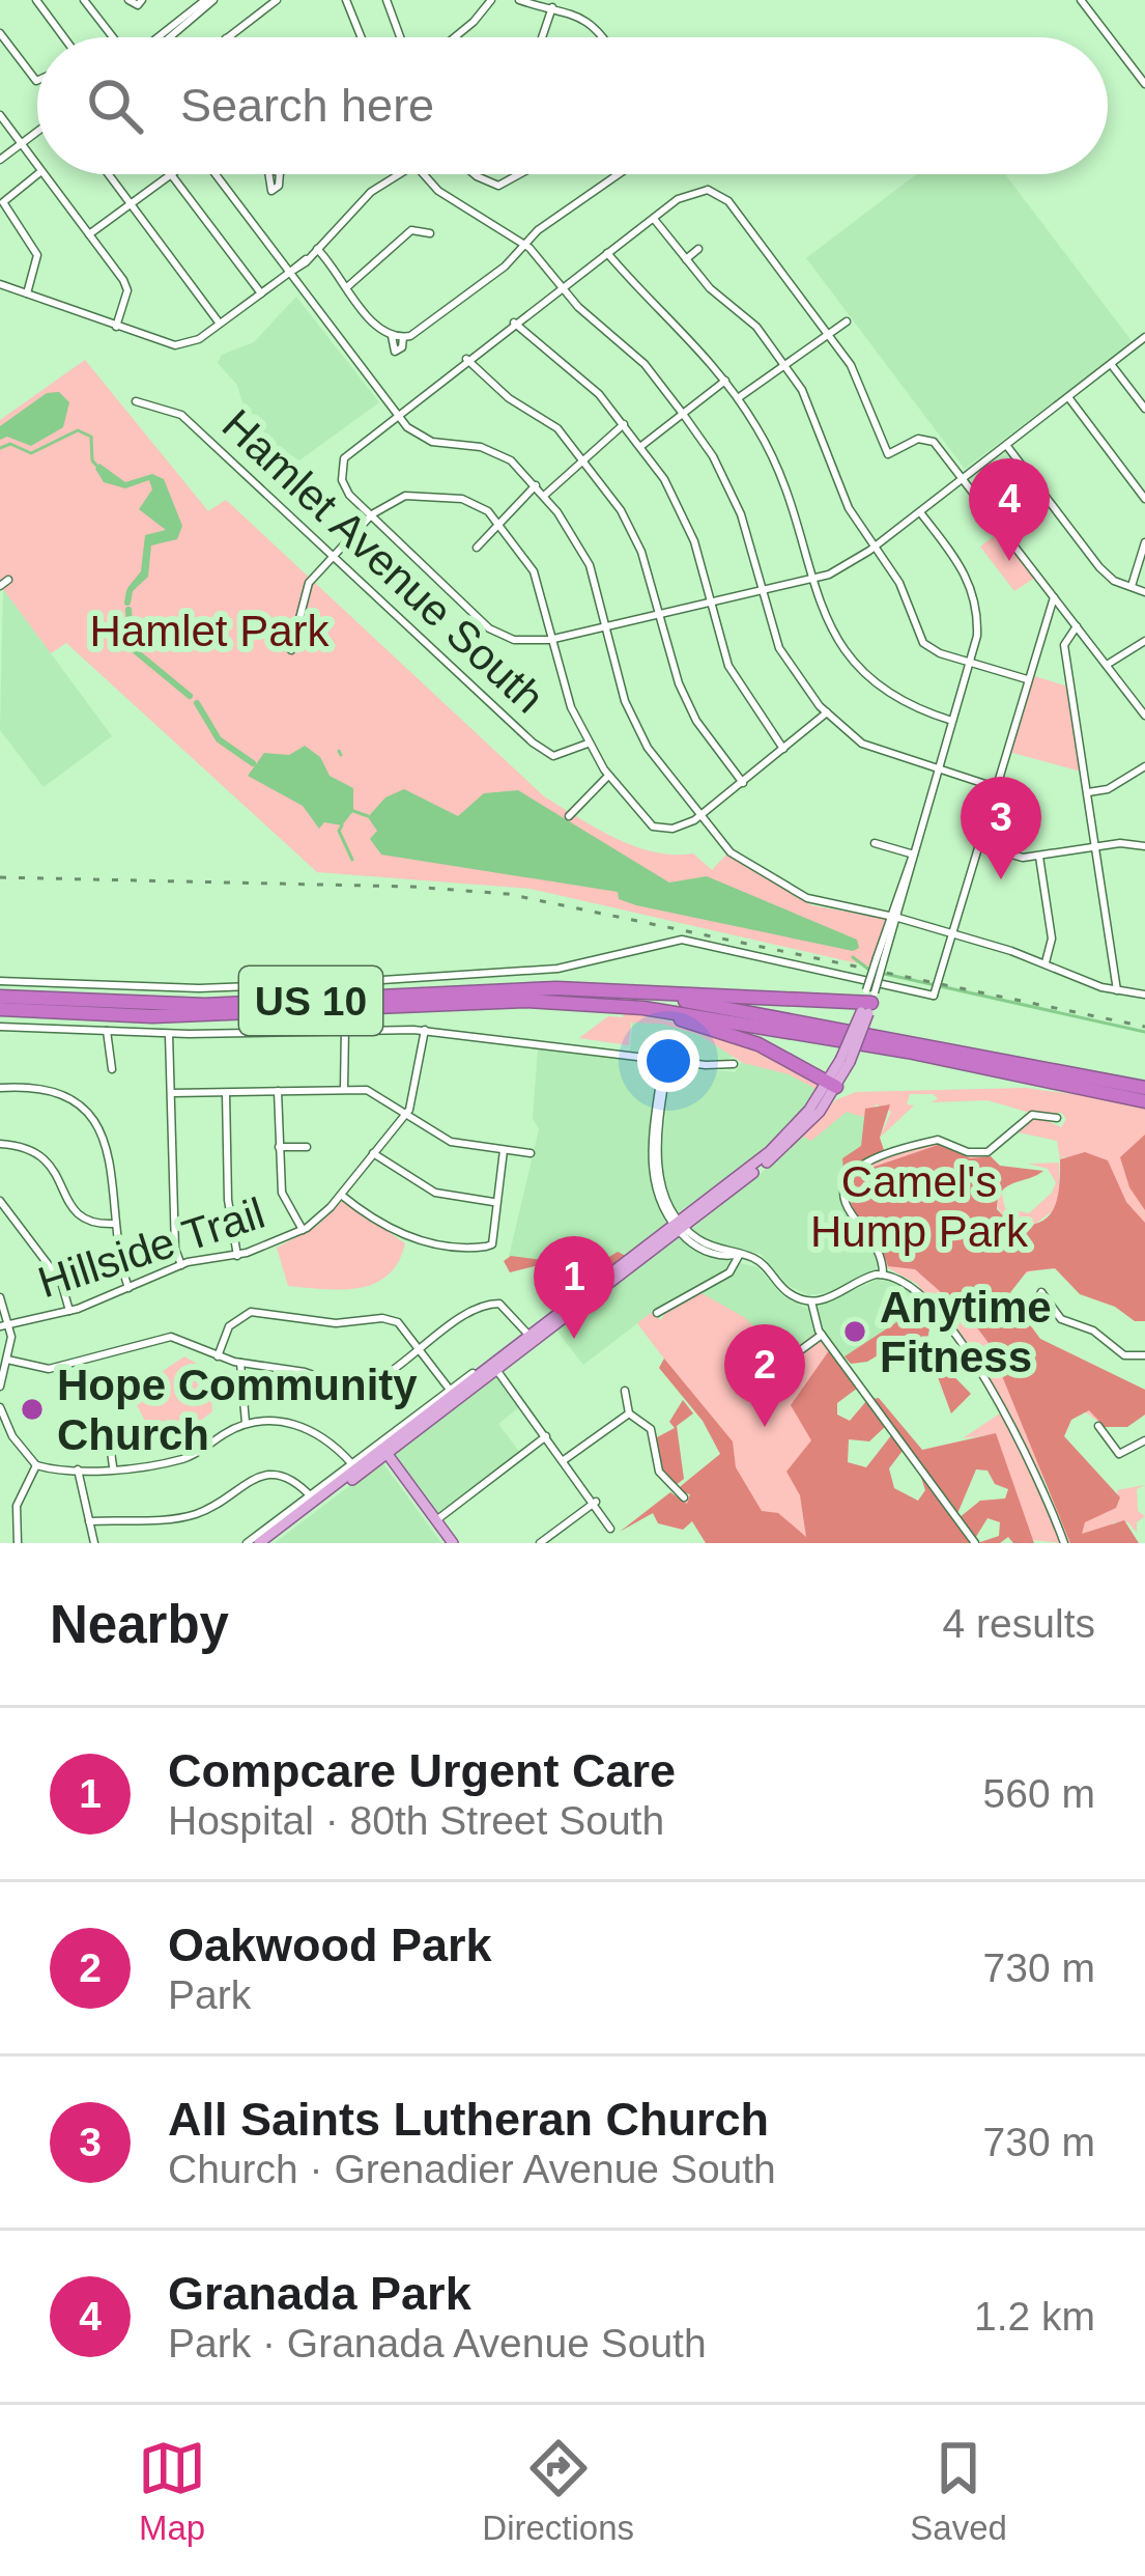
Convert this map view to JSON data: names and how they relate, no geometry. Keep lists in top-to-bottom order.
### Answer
{
  "streets": {
    "highway": ["US 10"],
    "street": ["Hamlet Avenue South", "Hillside Trail"]
  },
  "parks": ["Hamlet Park", "Camel's Hump Park"],
  "places": ["Anytime Fitness", "Hope Community Church"],
  "page": {
    "search": "Search here",
    "pins": [
      "4",
      "3",
      "1",
      "2"
    ],
    "heading": ["Nearby", "4 results"],
    "list": [
      {
        "mark": "1",
        "name": "Compcare Urgent Care",
        "note": "Hospital · 80th Street South",
        "value": "560 m"
      },
      {
        "mark": "2",
        "name": "Oakwood Park",
        "note": "Park",
        "value": "730 m"
      },
      {
        "mark": "3",
        "name": "All Saints Lutheran Church",
        "note": "Church · Grenadier Avenue South",
        "value": "730 m"
      },
      {
        "mark": "4",
        "name": "Granada Park",
        "note": "Park · Granada Avenue South",
        "value": "1.2 km"
      }
    ],
    "nav": ["Map", "Directions", "Saved"]
  }
}
